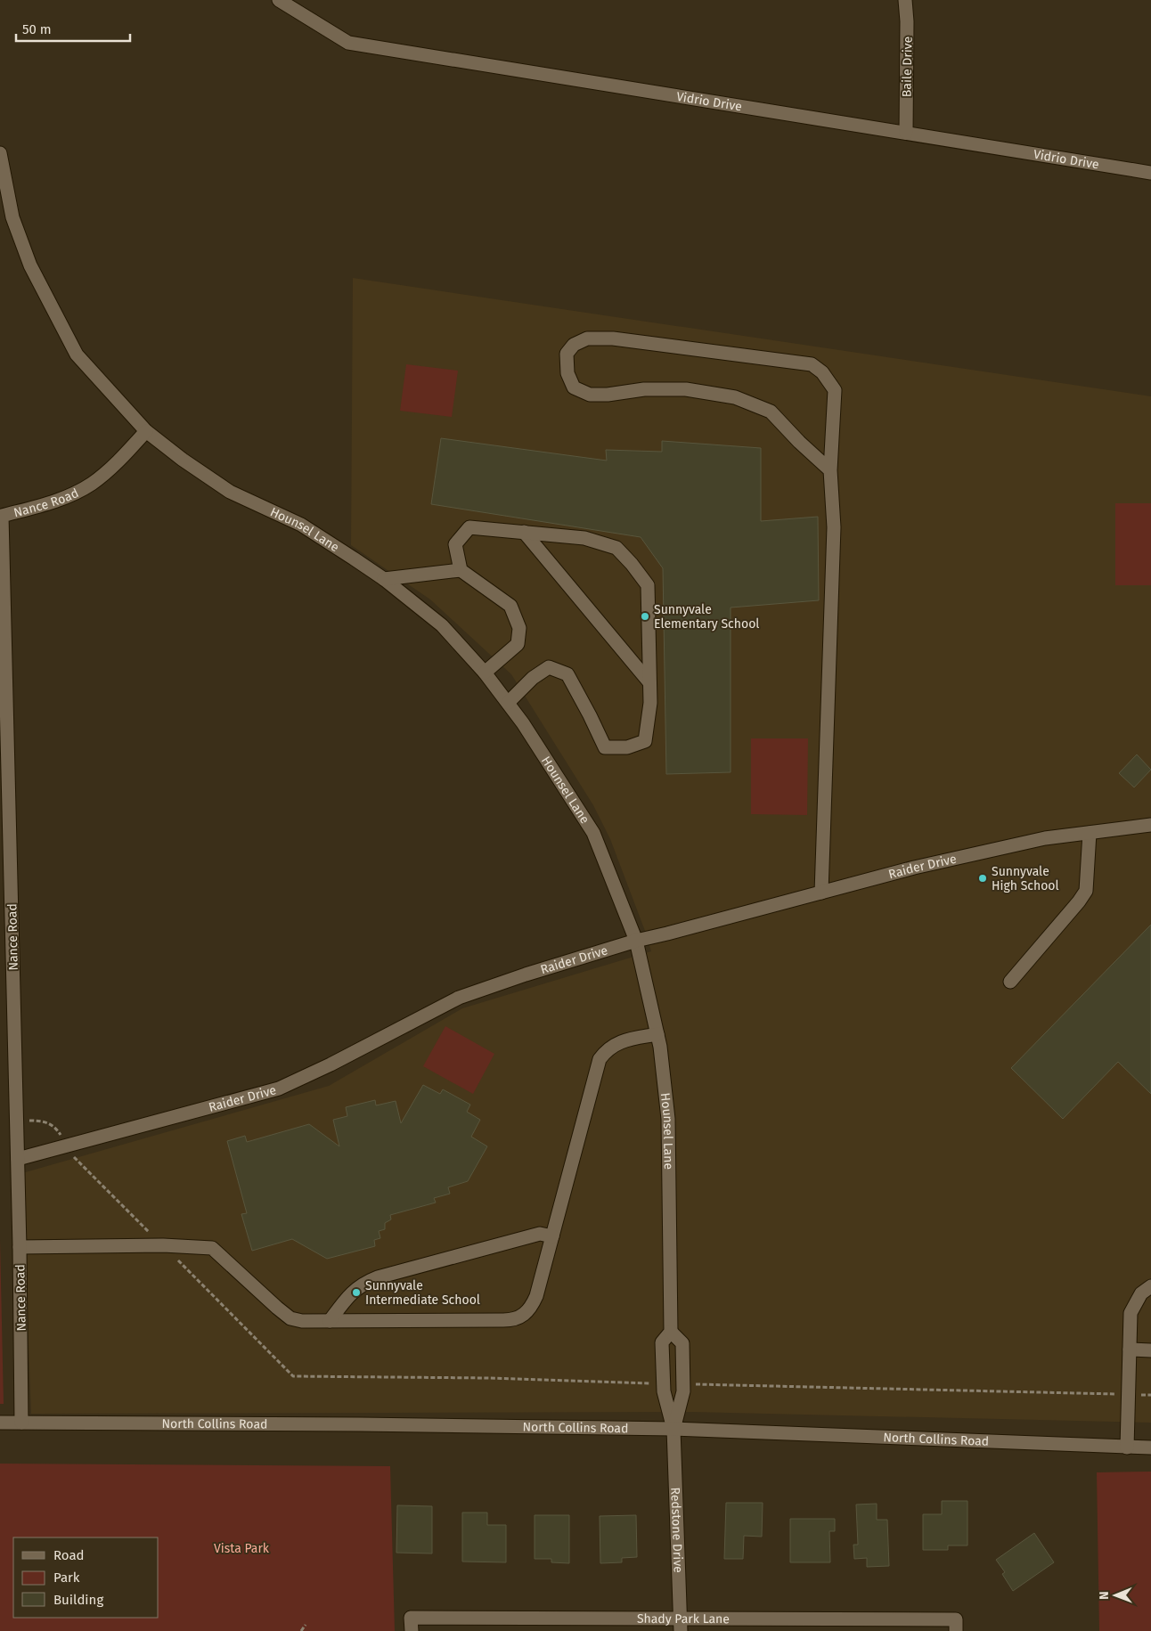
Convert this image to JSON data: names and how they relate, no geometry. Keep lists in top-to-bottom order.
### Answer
{
  "streets": {
    "street": [
      "Baile Drive",
      "Vidrio Drive",
      "Nance Road",
      "Hounsel Lane",
      "Raider Drive",
      "North Collins Road",
      "Redstone Drive",
      "Shady Park Lane"
    ]
  },
  "crossings": [
    ["Baile Drive", "Vidrio Drive"],
    ["Nance Road", "Hounsel Lane"],
    ["Nance Road", "Raider Drive"],
    ["Nance Road", "North Collins Road"],
    ["Hounsel Lane", "Raider Drive"],
    ["Hounsel Lane", "North Collins Road"],
    ["Hounsel Lane", "Redstone Drive"],
    ["North Collins Road", "Redstone Drive"],
    ["Redstone Drive", "Shady Park Lane"]
  ],
  "parks": ["Vista Park"],
  "places": ["Sunnyvale Elementary School", "Sunnyvale High School", "Sunnyvale Intermediate School"],
  "legend": ["Road", "Park", "Building"],
  "scale_bar": "50 m",
  "north": "left"
}
